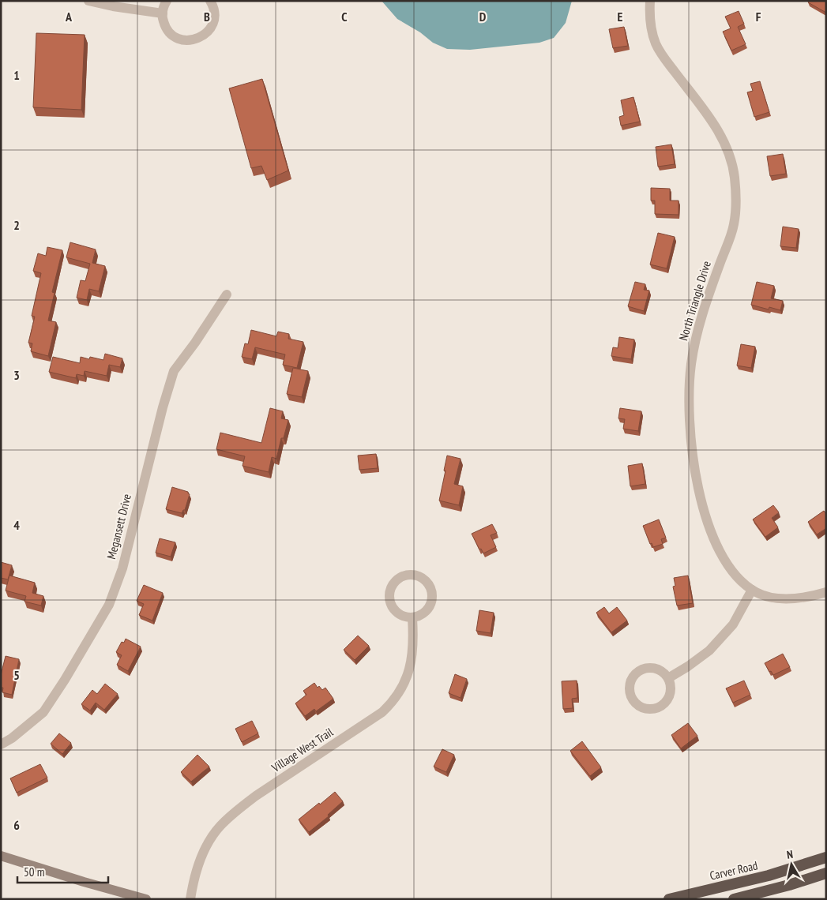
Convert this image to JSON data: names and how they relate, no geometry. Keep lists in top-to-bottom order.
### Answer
{
  "streets": {
    "highway": ["Carver Road"],
    "street": ["North Triangle Drive", "Megansett Drive", "Village West Trail"]
  },
  "scale_bar": "50 m",
  "north": "top",
  "grid": {
    "columns": [
      "A",
      "B",
      "C",
      "D",
      "E",
      "F"
    ],
    "rows": [
      "1",
      "2",
      "3",
      "4",
      "5",
      "6"
    ]
  }
}
